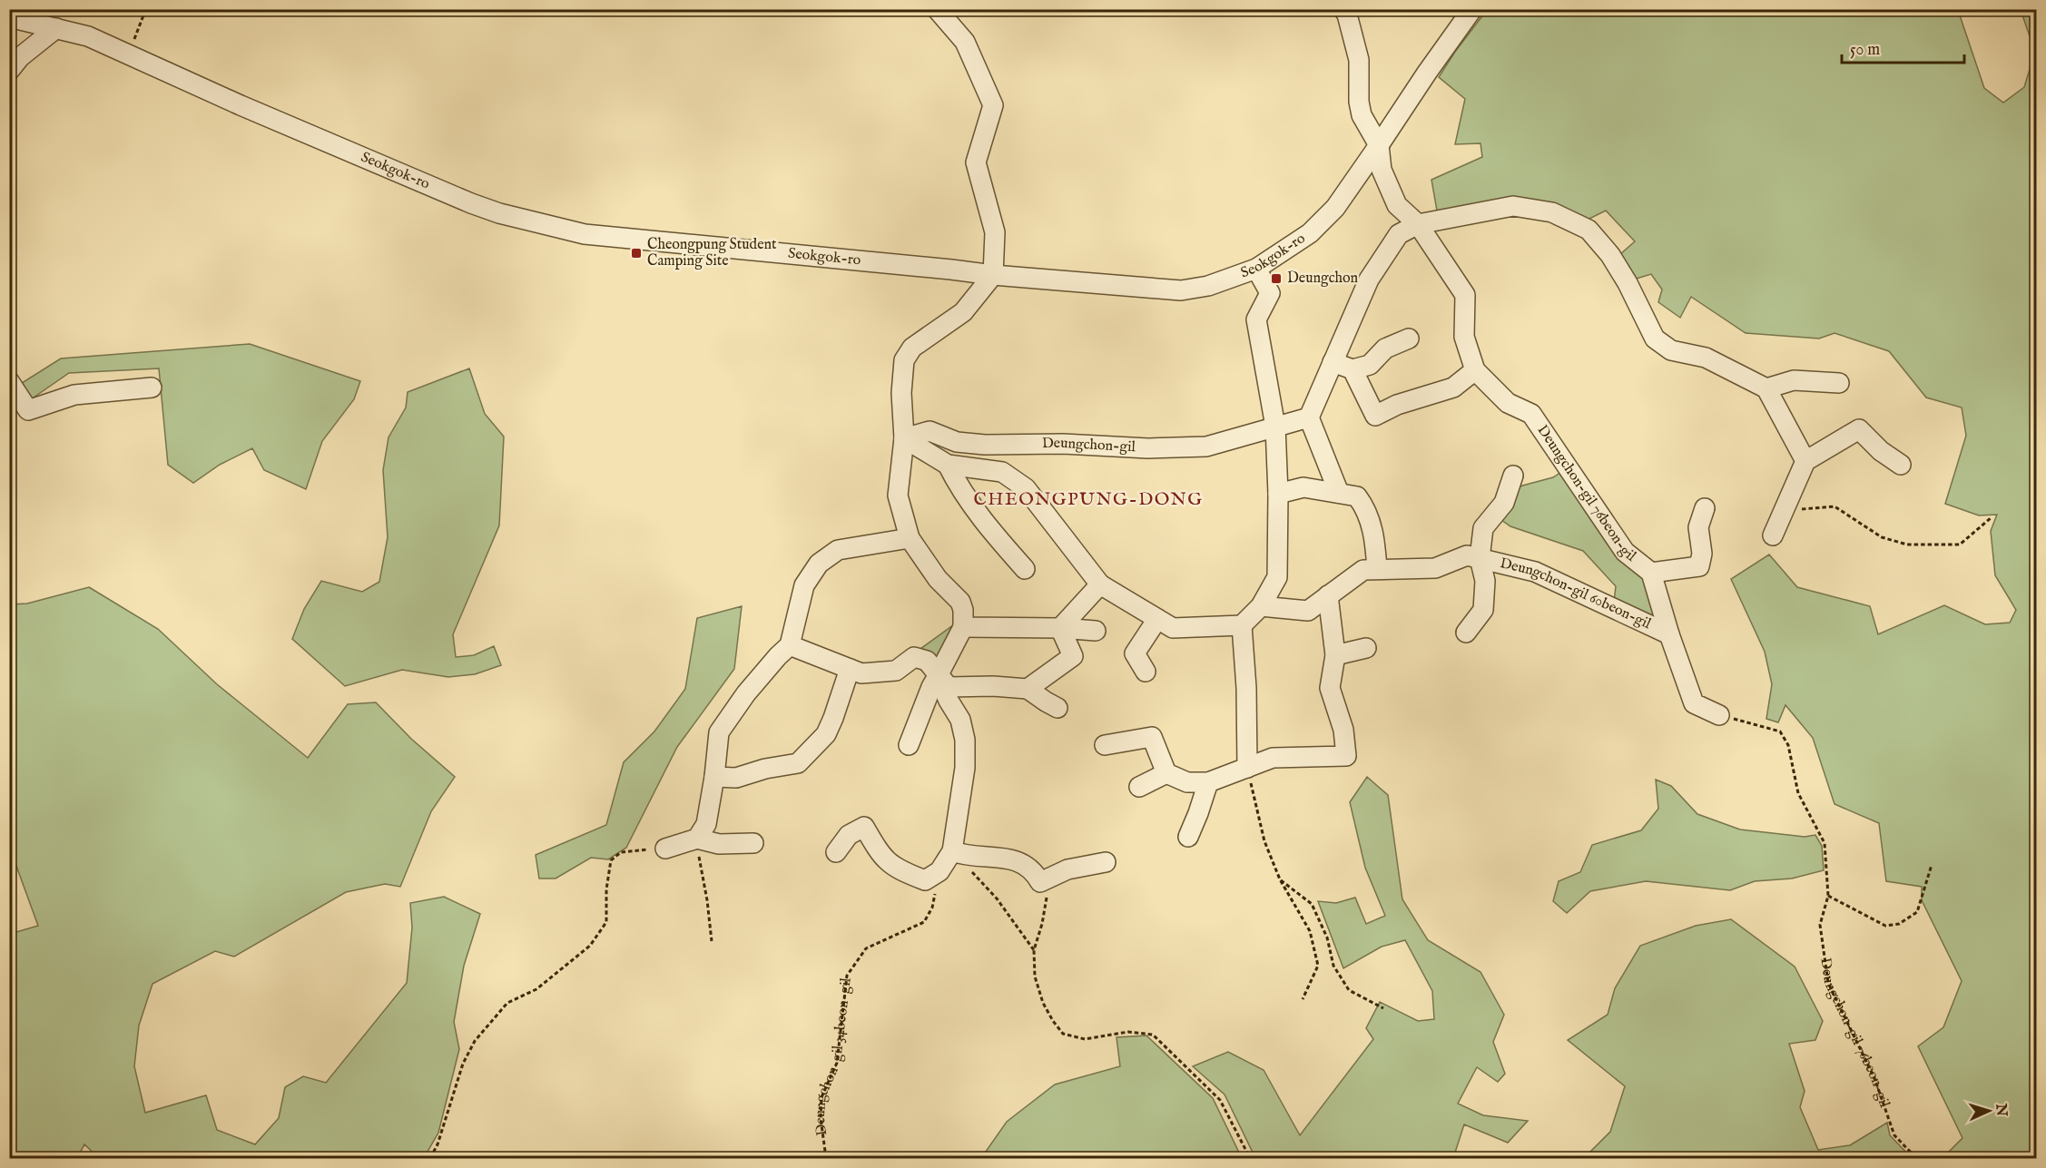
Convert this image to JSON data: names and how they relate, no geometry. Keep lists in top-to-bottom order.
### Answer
{
  "streets": {
    "street": [
      "Seokgok-ro",
      "Deungchon-gil",
      "Deungchon-gil 76beon-gil",
      "Deungchon-gil 60beon-gil"
    ],
    "path": ["Deungchon-gil 34beon-gil"]
  },
  "crossings": [
    ["Deungchon-gil 76beon-gil", "Deungchon-gil 60beon-gil"]
  ],
  "districts": ["CHEONGPUNG-DONG"],
  "places": {
    "transit": ["Cheongpung Student Camping Site", "Deungchon"]
  },
  "scale_bar": "50 m",
  "north": "right"
}
